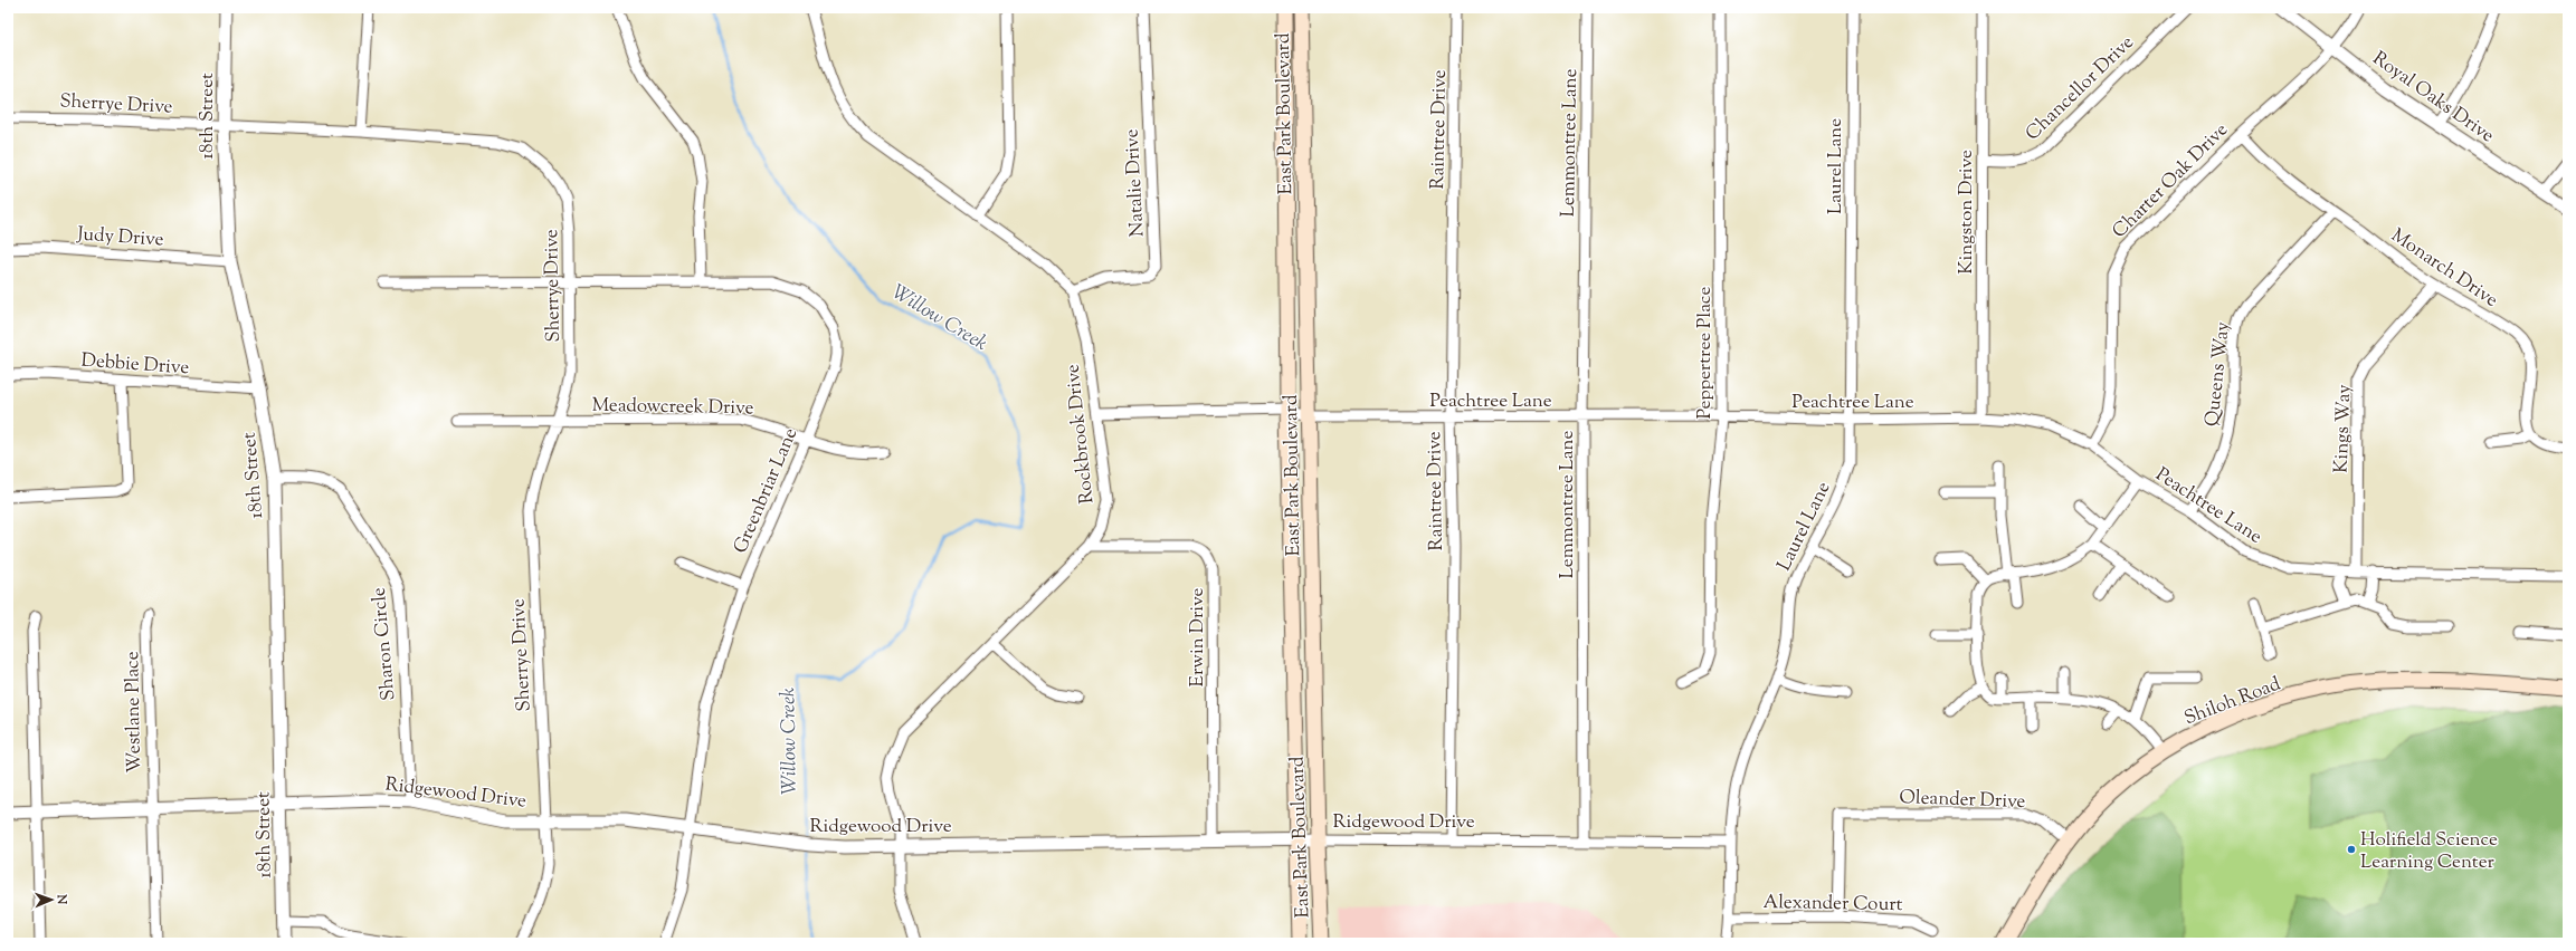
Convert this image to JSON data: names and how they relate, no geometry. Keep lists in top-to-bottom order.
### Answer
{
  "streets": {
    "main road": ["East Park Boulevard", "Shiloh Road"],
    "street": [
      "Chancellor Drive",
      "Royal Oaks Drive",
      "Sherrye Drive",
      "18th Street",
      "Raintree Drive",
      "Lemmontree Lane",
      "Laurel Lane",
      "Charter Oak Drive",
      "Natalie Drive",
      "Kingston Drive",
      "Judy Drive",
      "Monarch Drive",
      "Peppertree Place",
      "Debbie Drive",
      "Queens Way",
      "Peachtree Lane",
      "Meadowcreek Drive",
      "Kings Way",
      "Rockbrook Drive",
      "Greenbriar Lane",
      "Erwin Drive",
      "Sharon Circle",
      "Westlane Place",
      "Ridgewood Drive",
      "Oleander Drive",
      "Alexander Court"
    ]
  },
  "crossings": [
    ["Chancellor Drive", "Kingston Drive"],
    ["Royal Oaks Drive", "Charter Oak Drive"],
    ["Sherrye Drive", "18th Street"],
    ["Sherrye Drive", "Meadowcreek Drive"],
    ["Sherrye Drive", "Greenbriar Lane"],
    ["Sherrye Drive", "Ridgewood Drive"],
    ["East Park Boulevard", "Peachtree Lane"],
    ["East Park Boulevard", "Ridgewood Drive"],
    ["18th Street", "Judy Drive"],
    ["18th Street", "Debbie Drive"],
    ["18th Street", "Sharon Circle"],
    ["18th Street", "Ridgewood Drive"],
    ["Raintree Drive", "Peachtree Lane"],
    ["Raintree Drive", "Ridgewood Drive"],
    ["Lemmontree Lane", "Peachtree Lane"],
    ["Lemmontree Lane", "Ridgewood Drive"],
    ["Laurel Lane", "Peachtree Lane"],
    ["Laurel Lane", "Ridgewood Drive"],
    ["Laurel Lane", "Alexander Court"],
    ["Charter Oak Drive", "Monarch Drive"],
    ["Charter Oak Drive", "Peachtree Lane"],
    ["Natalie Drive", "Rockbrook Drive"],
    ["Kingston Drive", "Peachtree Lane"],
    ["Monarch Drive", "Queens Way"],
    ["Monarch Drive", "Kings Way"],
    ["Peppertree Place", "Peachtree Lane"],
    ["Queens Way", "Peachtree Lane"],
    ["Peachtree Lane", "Kings Way"],
    ["Peachtree Lane", "Rockbrook Drive"],
    ["Meadowcreek Drive", "Greenbriar Lane"],
    ["Rockbrook Drive", "Erwin Drive"],
    ["Rockbrook Drive", "Ridgewood Drive"],
    ["Greenbriar Lane", "Ridgewood Drive"],
    ["Erwin Drive", "Ridgewood Drive"],
    ["Sharon Circle", "Ridgewood Drive"],
    ["Shiloh Road", "Oleander Drive"],
    ["Westlane Place", "Ridgewood Drive"],
    ["Oleander Drive", "Alexander Court"]
  ],
  "water": ["Willow Creek"],
  "places": ["Holifield Science Learning Center"],
  "north": "right"
}
